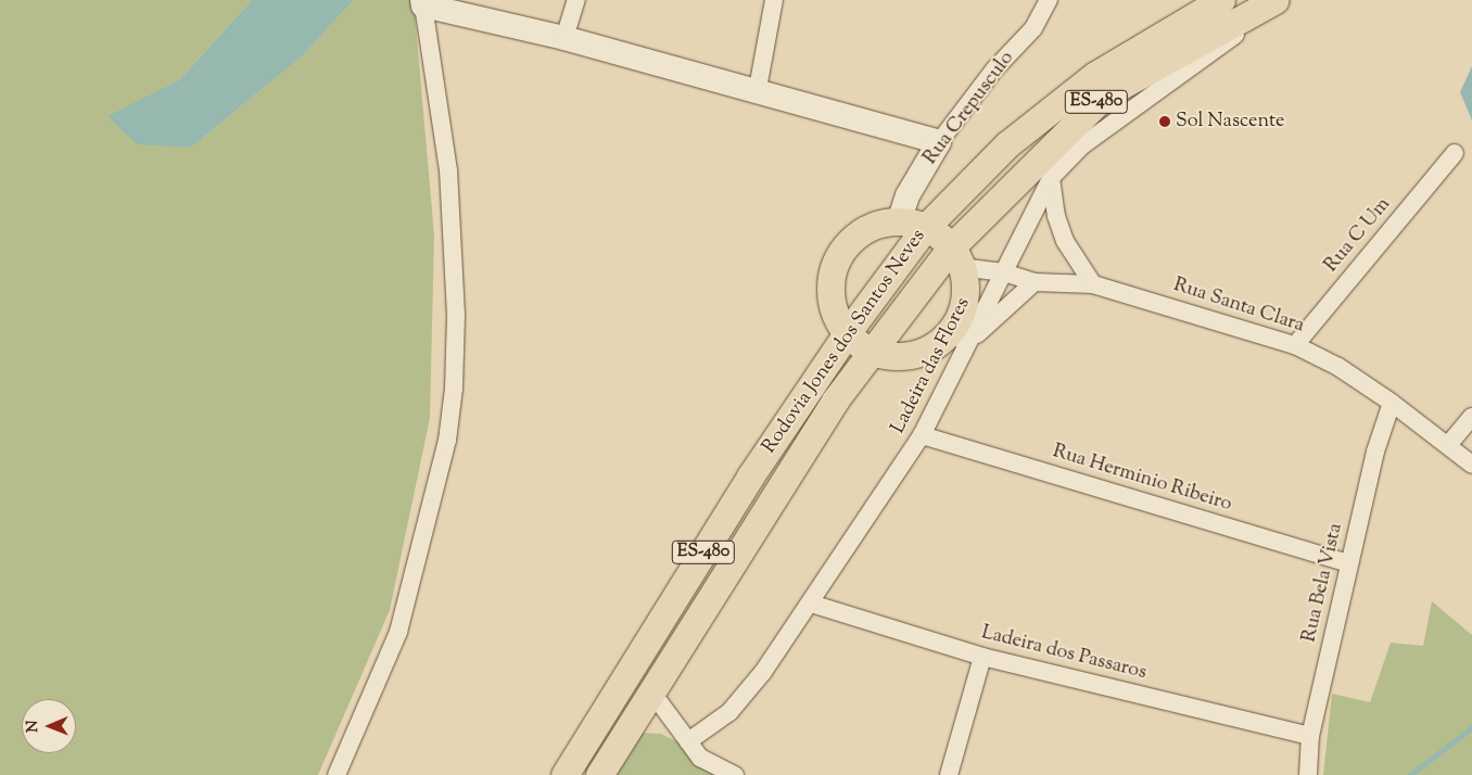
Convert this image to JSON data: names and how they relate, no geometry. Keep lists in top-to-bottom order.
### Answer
{
  "streets": {
    "main road": ["ES-480", "Rodovia Jones dos Santos Neves"],
    "street": [
      "Rua Crepusculo",
      "Rua C Um",
      "Rua Santa Clara",
      "Ladeira das Flores",
      "Rua Herminio Ribeiro",
      "Rua Bela Vista",
      "Ladeira dos Passaros"
    ]
  },
  "crossings": [
    ["Rua C Um", "Rua Santa Clara"],
    ["Rua Santa Clara", "Rodovia Jones dos Santos Neves"],
    ["Rua Santa Clara", "Ladeira das Flores"],
    ["Rua Santa Clara", "Rua Bela Vista"],
    ["Ladeira das Flores", "Rua Herminio Ribeiro"],
    ["Ladeira das Flores", "Ladeira dos Passaros"],
    ["Rua Herminio Ribeiro", "Rua Bela Vista"],
    ["Rua Bela Vista", "Ladeira dos Passaros"]
  ],
  "places": ["Sol Nascente"],
  "north": "left"
}
